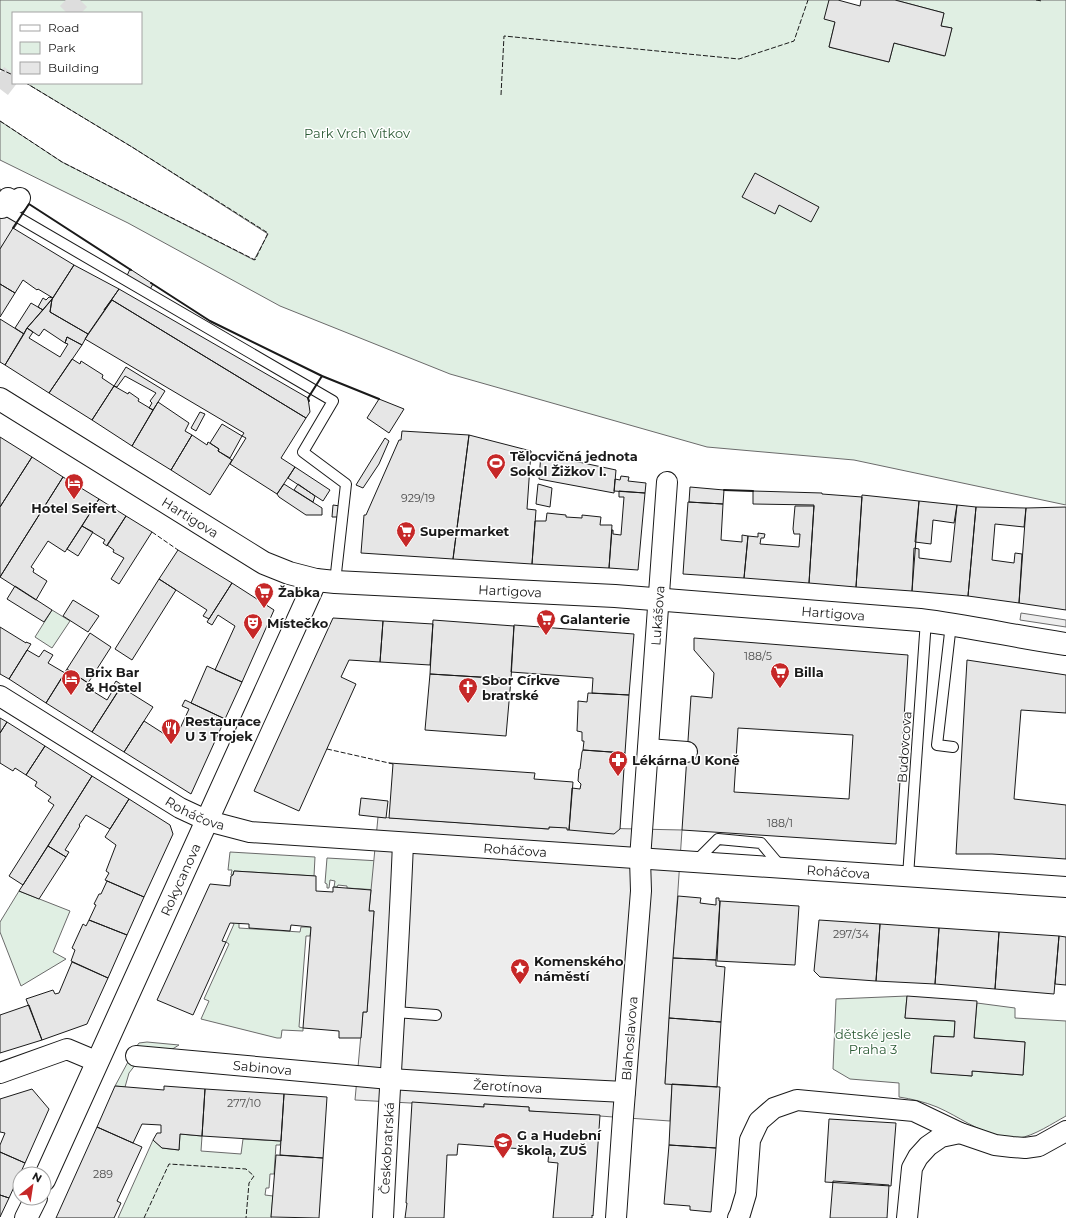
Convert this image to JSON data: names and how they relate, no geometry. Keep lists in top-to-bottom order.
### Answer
{
  "streets": {
    "main road": ["Hartigova", "Rokycanova"],
    "street": [
      "Lukášova",
      "Roháčova",
      "Blahoslavova",
      "Sabinova",
      "Žerotínova",
      "Českobratrská"
    ],
    "lane": ["Budovcova"]
  },
  "crossings": [
    ["Hartigova", "Lukášova"],
    ["Hartigova", "Budovcova"],
    ["Hartigova", "Rokycanova"],
    ["Lukášova", "Roháčova"],
    ["Lukášova", "Blahoslavova"],
    ["Budovcova", "Roháčova"],
    ["Roháčova", "Rokycanova"],
    ["Roháčova", "Blahoslavova"],
    ["Blahoslavova", "Žerotínova"],
    ["Sabinova", "Žerotínova"],
    ["Sabinova", "Českobratrská"],
    ["Žerotínova", "Českobratrská"]
  ],
  "parks": ["Park Vrch Vítkov", "dětské jesle Praha 3"],
  "places": {
    "sports": ["Tělocvičná jednota Sokol Žižkov I."],
    "hotel": ["Hotel Seifert", "Brix Bar & Hostel"],
    "supermarket": [
      "Supermarket",
      "Žabka",
      "Galanterie",
      "Billa"
    ],
    "theatre": ["Místečko"],
    "church": ["Sbor Církve bratrské"],
    "restaurant": ["Restaurace U 3 Trojek"],
    "pharmacy": ["Lékárna U Koně"],
    "place": ["Komenského náměstí"],
    "school or university": ["G a Hudební škola, ZUŠ"]
  },
  "house_numbers": [
    "929/19",
    "188/5",
    "188/1",
    "297/34",
    "277/10",
    "289"
  ],
  "legend": ["Road", "Park", "Building"],
  "north": "top right"
}
